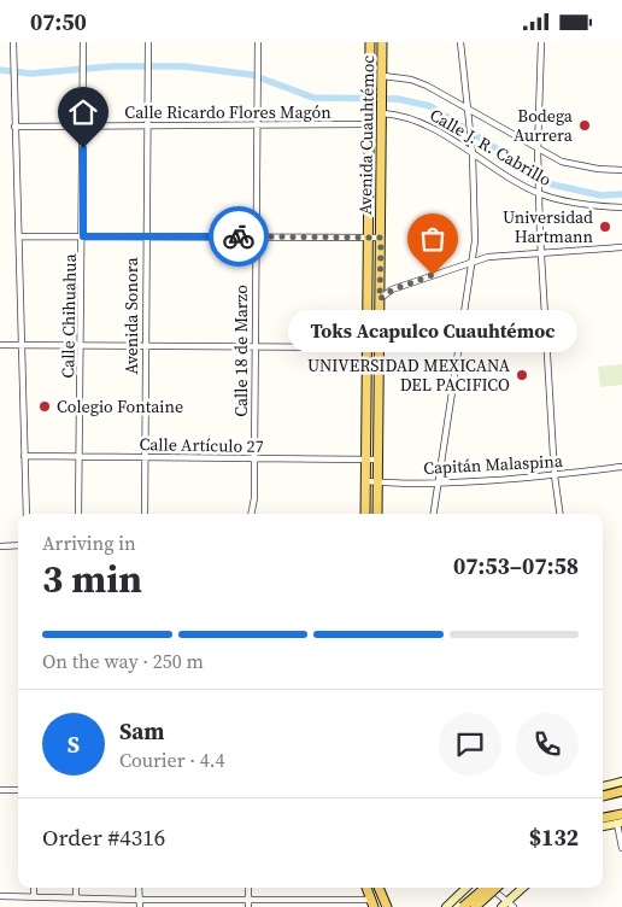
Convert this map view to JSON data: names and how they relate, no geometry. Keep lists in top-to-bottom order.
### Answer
{
  "streets": {
    "main road": ["Avenida Cuauhtémoc"],
    "street": [
      "Calle Ricardo Flores Magón",
      "Calle J. R. Cabrillo",
      "Calle Chihuahua",
      "Avenida Sonora",
      "Calle 18 de Marzo",
      "Calle Artículo 27",
      "Capitán Malaspina"
    ]
  },
  "crossings": [
    ["Calle Ricardo Flores Magón", "Avenida Cuauhtémoc"],
    ["Calle Ricardo Flores Magón", "Calle Chihuahua"],
    ["Calle Ricardo Flores Magón", "Avenida Sonora"],
    ["Calle Ricardo Flores Magón", "Calle 18 de Marzo"],
    ["Avenida Cuauhtémoc", "Calle J. R. Cabrillo"],
    ["Avenida Cuauhtémoc", "Calle Artículo 27"],
    ["Avenida Cuauhtémoc", "Capitán Malaspina"],
    ["Calle Chihuahua", "Calle Artículo 27"],
    ["Avenida Sonora", "Calle Artículo 27"],
    ["Calle 18 de Marzo", "Calle Artículo 27"]
  ],
  "places": [
    "Bodega Aurrera",
    "Universidad Hartmann",
    "Toks Acapulco Cuauhtémoc",
    "UNIVERSIDAD MEXICANA DEL PACIFICO",
    "Colegio Fontaine"
  ],
  "page": {
    "status": "07:50",
    "bubble": "Toks Acapulco Cuauhtémoc",
    "heading": ["3 min", "Arriving in", "07:53–07:58"],
    "panel": [
      "Sam",
      "Courier · 4.4",
      "Order #4316",
      "$132"
    ],
    "bar": "On the way · 250 m",
    "round": "S"
  }
}
